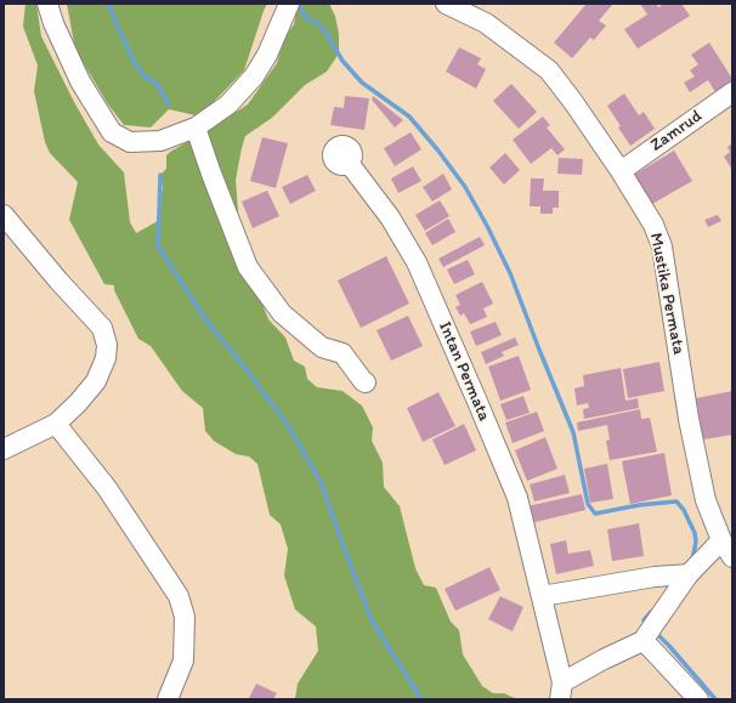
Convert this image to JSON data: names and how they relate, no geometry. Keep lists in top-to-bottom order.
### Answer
{
  "streets": {
    "street": ["Zamrud", "Mustika Permata", "Intan Permata"]
  },
  "crossings": [
    ["Zamrud", "Mustika Permata"]
  ]
}
